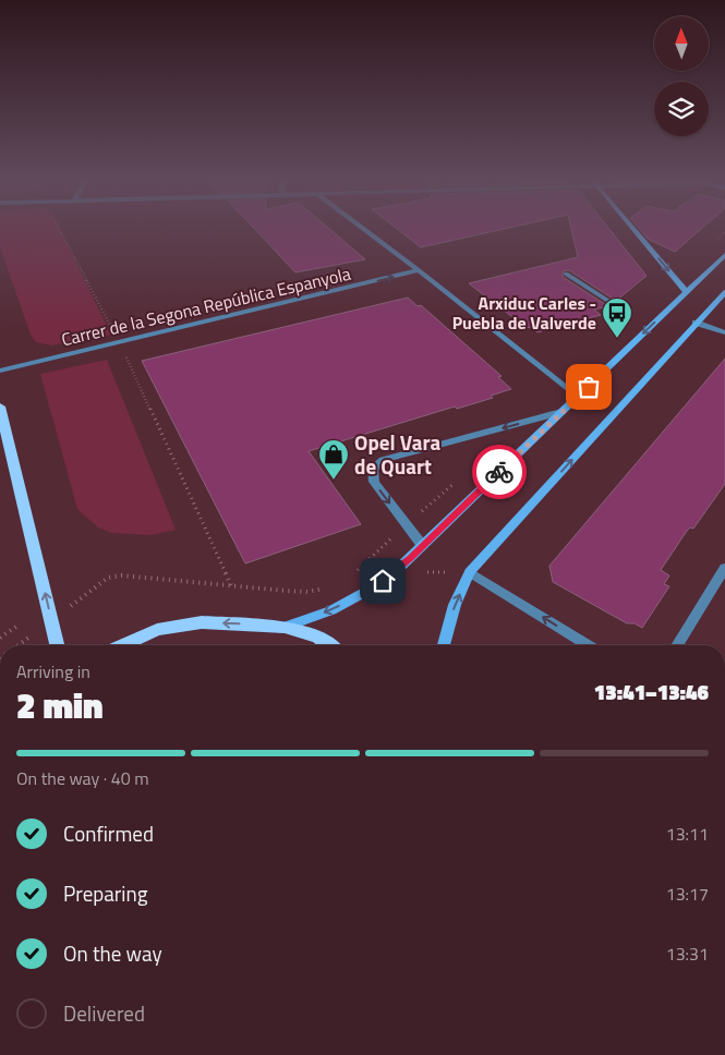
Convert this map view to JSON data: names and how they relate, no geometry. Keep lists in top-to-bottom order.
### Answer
{
  "streets": {
    "street": ["Carrer de la Segona República Espanyola"]
  },
  "one_way": ["Carrer de la Segona República Espanyola"],
  "places": {
    "bus stop": ["Arxiduc Carles - Puebla de Valverde"],
    "shop": ["Opel Vara de Quart"]
  },
  "north": "top",
  "page": {
    "heading": ["2 min", "Arriving in", "13:41–13:46"],
    "bar": "On the way · 40 m",
    "list": [
      ["Confirmed", "13:11"],
      ["Preparing", "13:17"],
      ["On the way", "13:31"],
      "Delivered"
    ]
  }
}
